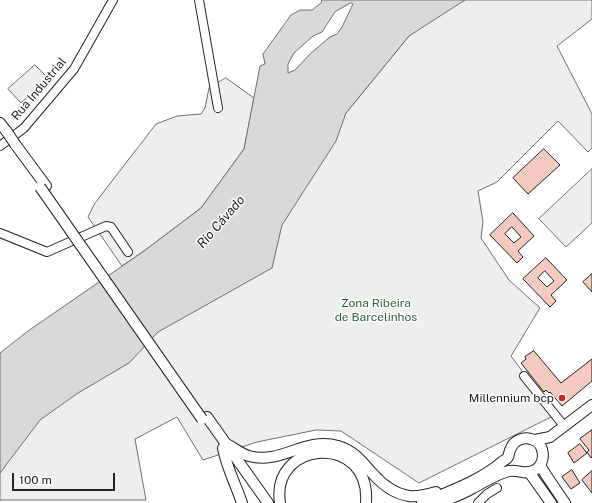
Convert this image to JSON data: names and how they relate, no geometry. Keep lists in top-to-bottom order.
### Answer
{
  "streets": {
    "street": ["Rua Industrial"]
  },
  "water": ["Rio Cávado"],
  "parks": ["Zona Ribeira de Barcelinhos"],
  "places": ["Millennium bcp"],
  "scale_bar": "100 m"
}
